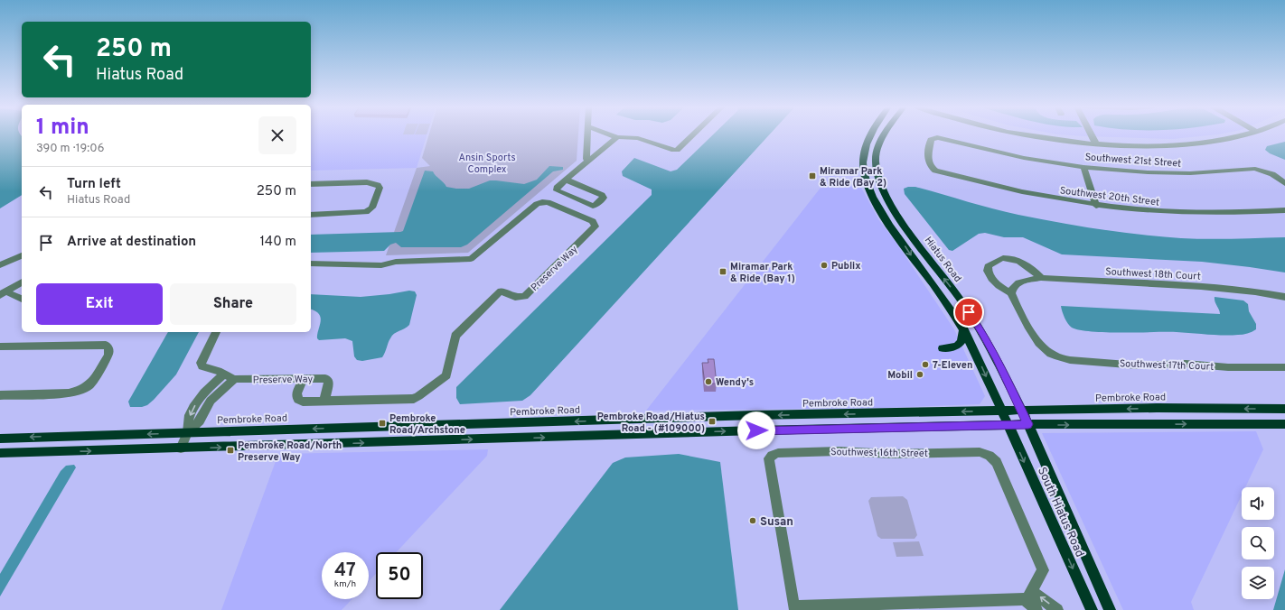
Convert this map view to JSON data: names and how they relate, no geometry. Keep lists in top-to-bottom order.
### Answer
{
  "streets": {
    "main road": ["Hiatus Road", "Pembroke Road", "South Hiatus Road"],
    "street": [
      "Southwest 21st Street",
      "Southwest 20th Street",
      "Preserve Way",
      "Southwest 18th Court",
      "Southwest 17th Court",
      "Southwest 16th Street"
    ]
  },
  "crossings": [
    ["Southwest 21st Street", "Southwest 20th Street"],
    ["Hiatus Road", "Pembroke Road"],
    ["Hiatus Road", "South Hiatus Road"],
    ["Southwest 18th Court", "Southwest 17th Court"]
  ],
  "parks": ["Ansin Sports Complex"],
  "places": {
    "transit": [
      "Miramar Park & Ride (Bay 2)",
      "Miramar Park & Ride (Bay 1)",
      "Pembroke Road/Hiatus Road - (#109000)",
      "Pembroke Road/Archstone",
      "Pembroke Road/North Preserve Way"
    ],
    "other": [
      "Publix",
      "7-Eleven",
      "Mobil",
      "Wendy's",
      "Susan"
    ]
  },
  "page": {
    "turn": ["250 m", "Hiatus Road"],
    "heading": ["1 min", "390 m · 19:06"],
    "list": [
      {
        "name": "Turn left",
        "note": "Hiatus Road",
        "value": "250 m"
      },
      {
        "name": "Arrive at destination",
        "value": "140 m"
      }
    ],
    "buttons": ["Exit", "Share"],
    "speed": "47 km/h",
    "limit": "50"
  }
}
